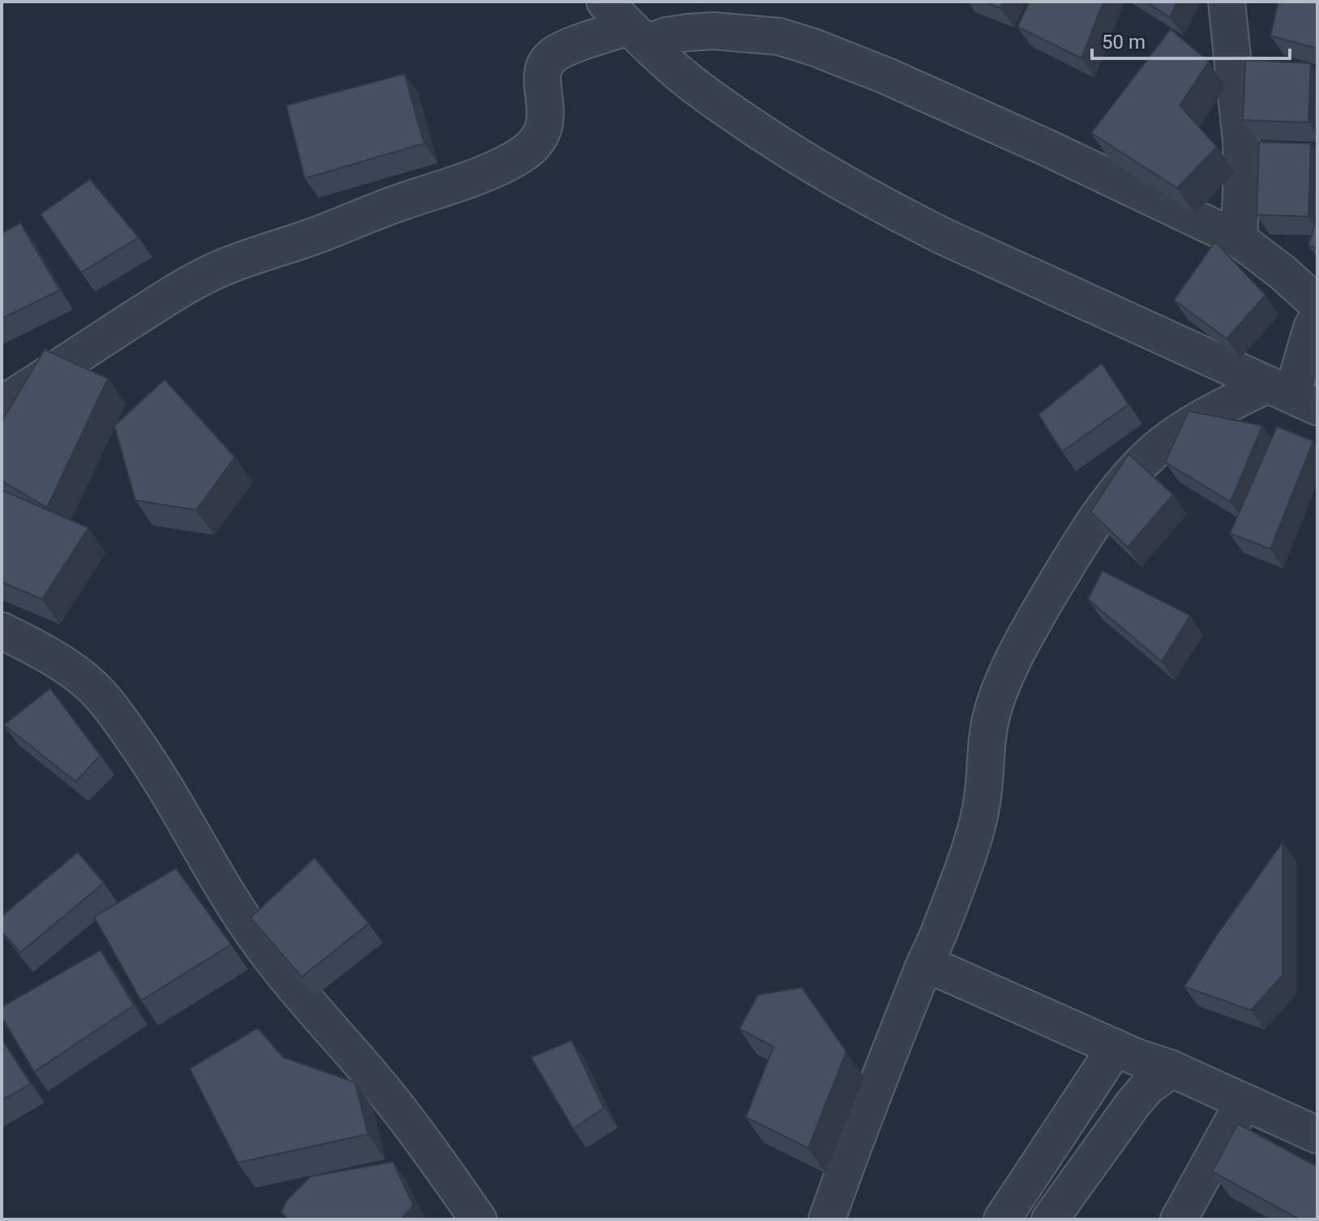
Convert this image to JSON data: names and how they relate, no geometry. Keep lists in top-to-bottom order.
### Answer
{
  "scale_bar": "50 m"
}
